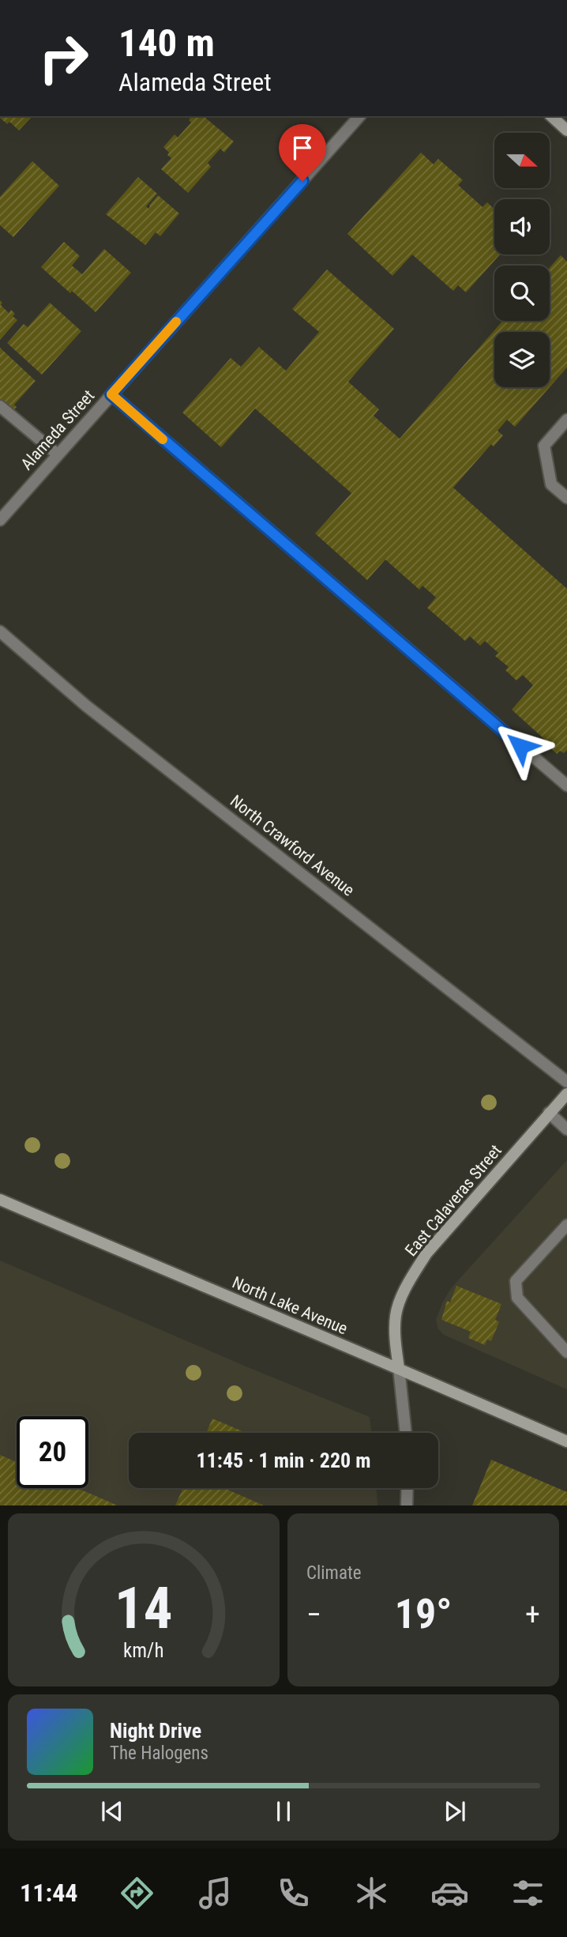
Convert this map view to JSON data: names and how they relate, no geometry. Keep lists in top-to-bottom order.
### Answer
{
  "streets": {
    "main road": ["East Calaveras Street", "North Lake Avenue"],
    "street": ["Alameda Street", "North Crawford Avenue"]
  },
  "crossings": [
    ["East Calaveras Street", "North Lake Avenue"]
  ],
  "north": "right",
  "page": {
    "turn": ["140 m", "Alameda Street"],
    "limit": "20",
    "trip": "11:45 · 1 min · 220 m",
    "tile": "Climate",
    "heat": ["−", "19°", "+"],
    "song": ["Night Drive", "The Halogens"],
    "tabs": "11:44",
    "gauge": ["14", "km/h"]
  }
}
